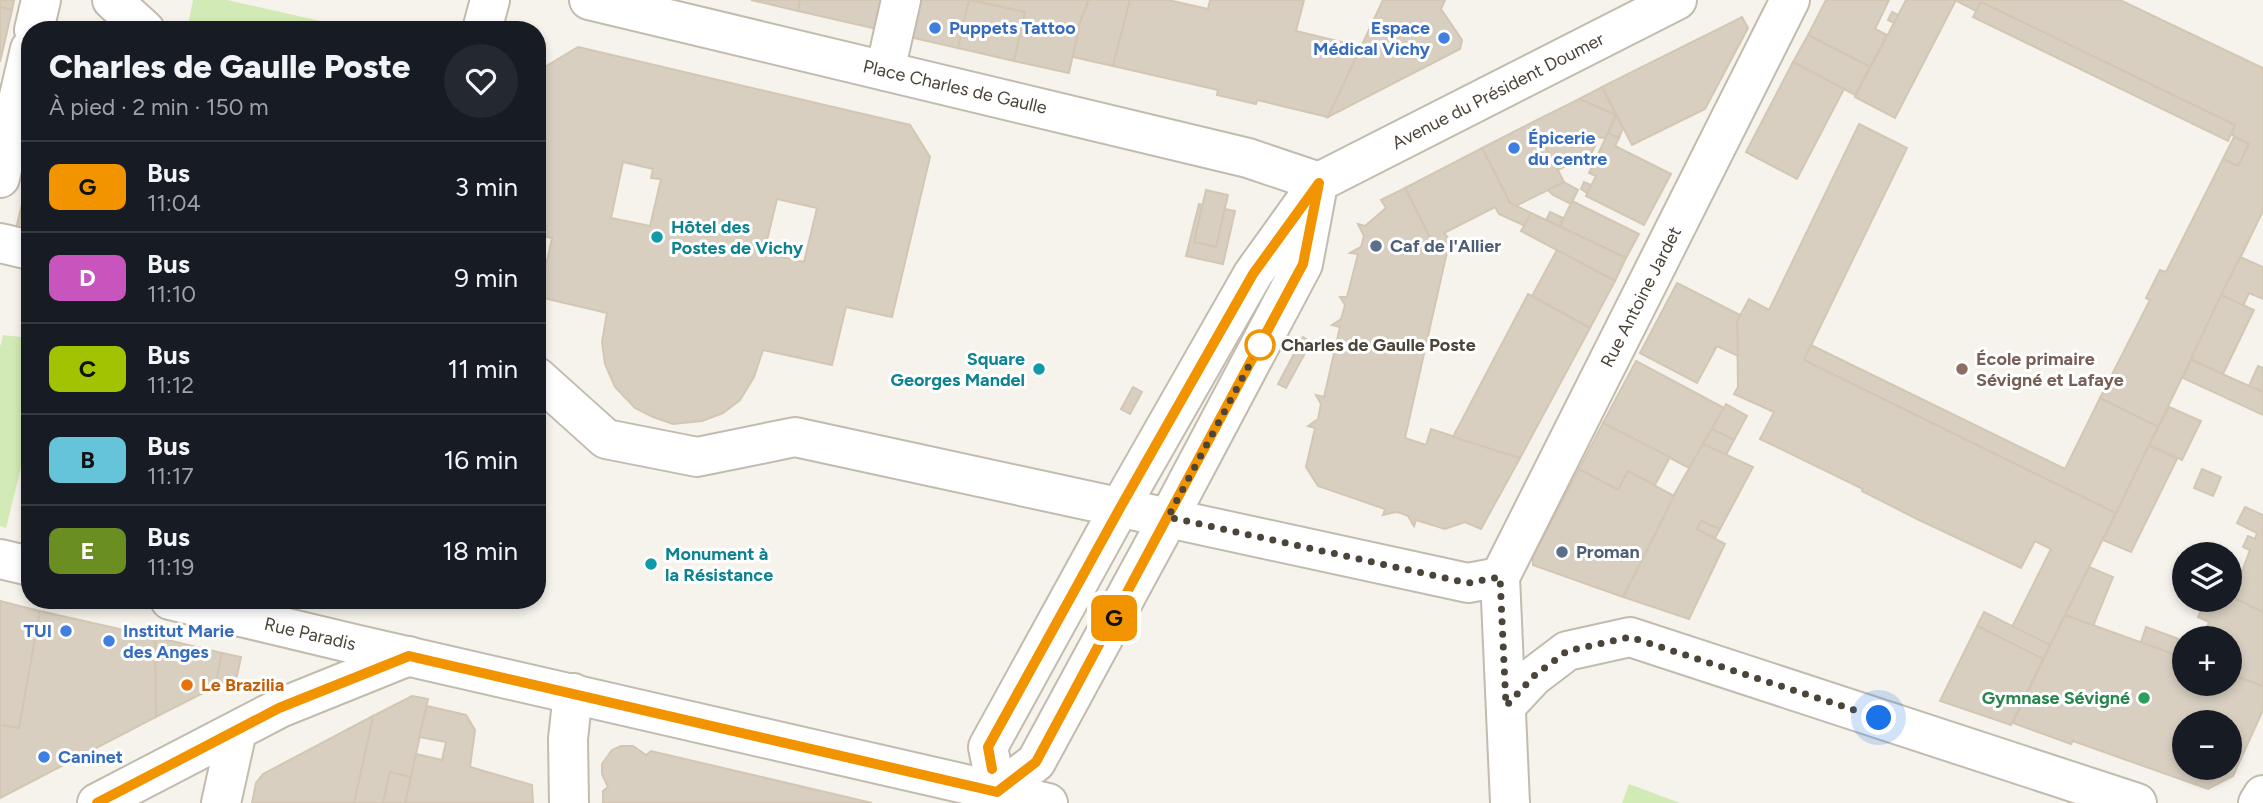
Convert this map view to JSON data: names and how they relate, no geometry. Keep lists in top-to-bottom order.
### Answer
{
  "streets": {
    "street": [
      "Place Charles de Gaulle",
      "Avenue du Président Doumer",
      "Rue Antoine Jardet",
      "Rue Paradis"
    ]
  },
  "crossings": [
    ["Place Charles de Gaulle", "Avenue du Président Doumer"]
  ],
  "places": [
    "Puppets Tattoo",
    "Espace Médical Vichy",
    "Épicerie du centre",
    "Hôtel des Postes de Vichy",
    "Caf de l'Allier",
    "Charles de Gaulle Poste",
    "Square Georges Mandel",
    "École primaire Sévigné et Lafaye",
    "Proman",
    "Monument à la Résistance",
    "TUI",
    "Institut Marie des Anges",
    "Le Brazilia",
    "Gymnase Sévigné",
    "Caninet"
  ],
  "lines": ["bus line G"],
  "page": {
    "on_map": "G",
    "heading": ["Charles de Gaulle Poste", "À pied · 2 min · 150 m"],
    "list": [
      {
        "mark": "G",
        "name": "Bus",
        "note": "11:04",
        "value": "3 min"
      },
      {
        "mark": "D",
        "name": "Bus",
        "note": "11:10",
        "value": "9 min"
      },
      {
        "mark": "C",
        "name": "Bus",
        "note": "11:12",
        "value": "11 min"
      },
      {
        "mark": "B",
        "name": "Bus",
        "note": "11:17",
        "value": "16 min"
      },
      {
        "mark": "E",
        "name": "Bus",
        "note": "11:19",
        "value": "18 min"
      }
    ],
    "map_buttons": ["+", "−"]
  }
}
